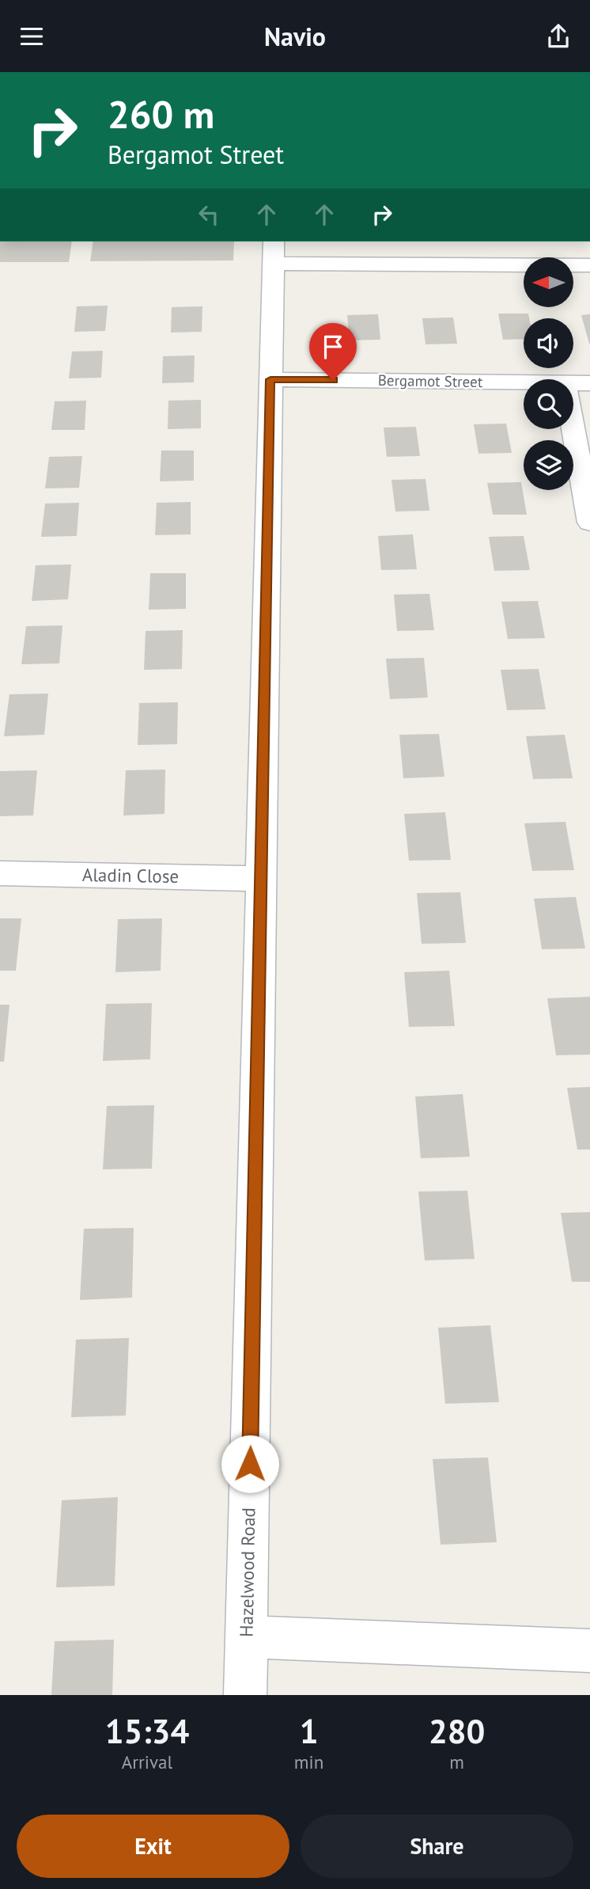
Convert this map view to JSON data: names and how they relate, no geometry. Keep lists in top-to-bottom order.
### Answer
{
  "streets": {
    "street": ["Bergamot Street", "Aladin Close", "Hazelwood Road"]
  },
  "crossings": [
    ["Bergamot Street", "Hazelwood Road"],
    ["Aladin Close", "Hazelwood Road"]
  ],
  "north": "left",
  "page": {
    "header": "Navio",
    "turn": ["260 m", "Bergamot Street"],
    "eta": [
      "15:34",
      "Arrival",
      "1",
      "min",
      "280",
      "m"
    ],
    "buttons": ["Exit", "Share"]
  }
}
